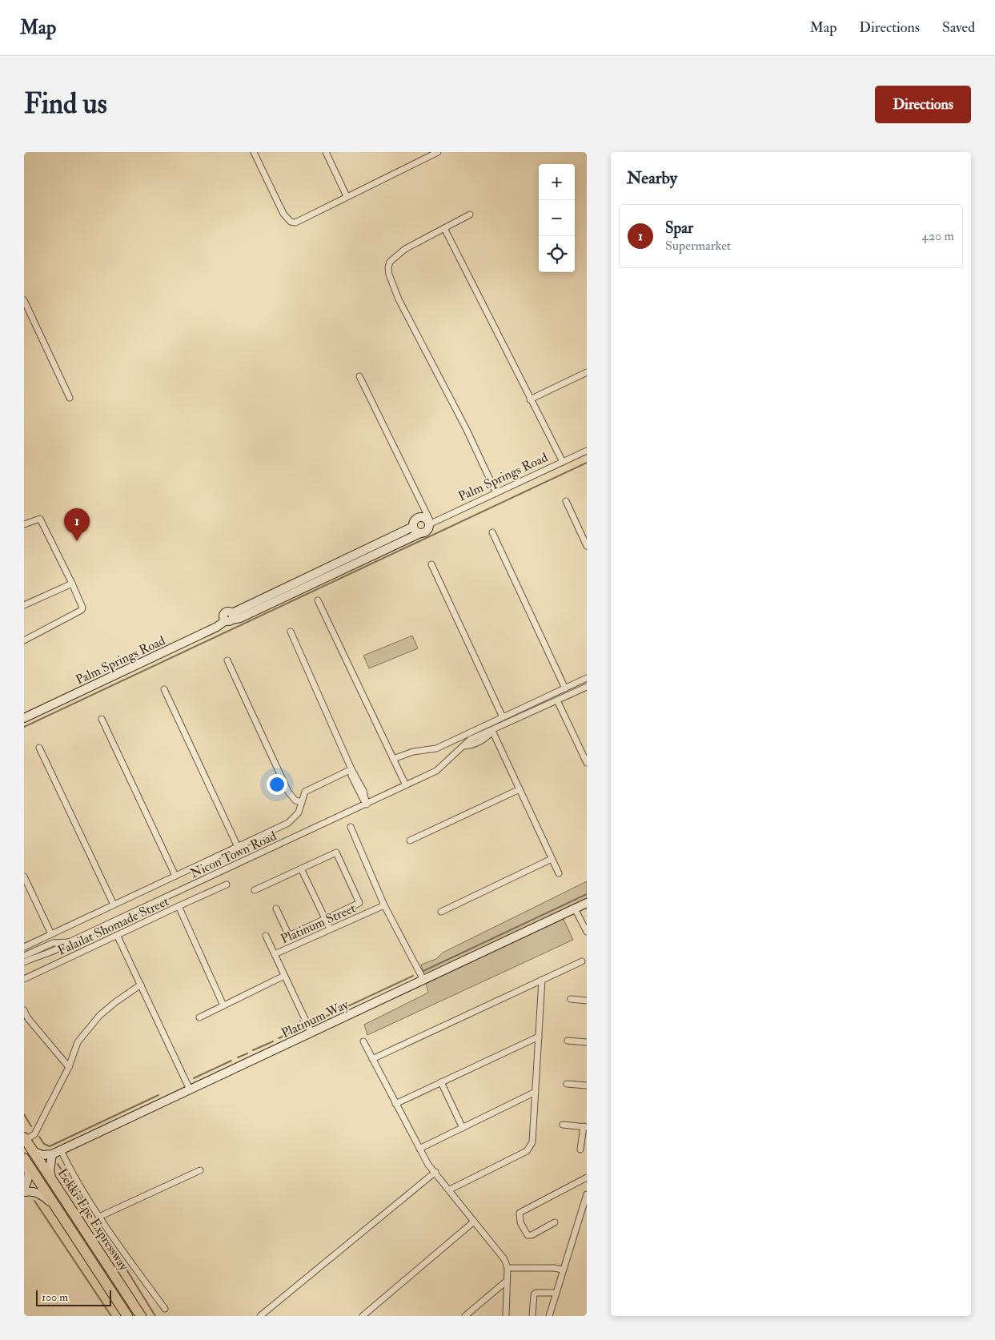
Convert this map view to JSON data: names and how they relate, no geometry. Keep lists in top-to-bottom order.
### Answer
{
  "streets": {
    "highway": ["Lekki-Epe Expressway"],
    "street": [
      "Palm Springs Road",
      "Nicon Town Road",
      "Platinum Street",
      "Falailat Shomade Street",
      "Platinum Way"
    ]
  },
  "crossings": [
    ["Platinum Street", "Platinum Way"]
  ],
  "scale_bar": "100 m",
  "page": {
    "header": "Map",
    "nav": ["Map", "Directions", "Saved"],
    "buttons": "Directions",
    "title": "Find us",
    "heading": "Nearby",
    "map_buttons": ["+", "−"],
    "list": [
      {
        "mark": "1",
        "name": "Spar",
        "note": "Supermarket",
        "value": "420 m"
      }
    ],
    "pins": "1",
    "scale": "100 m"
  }
}
